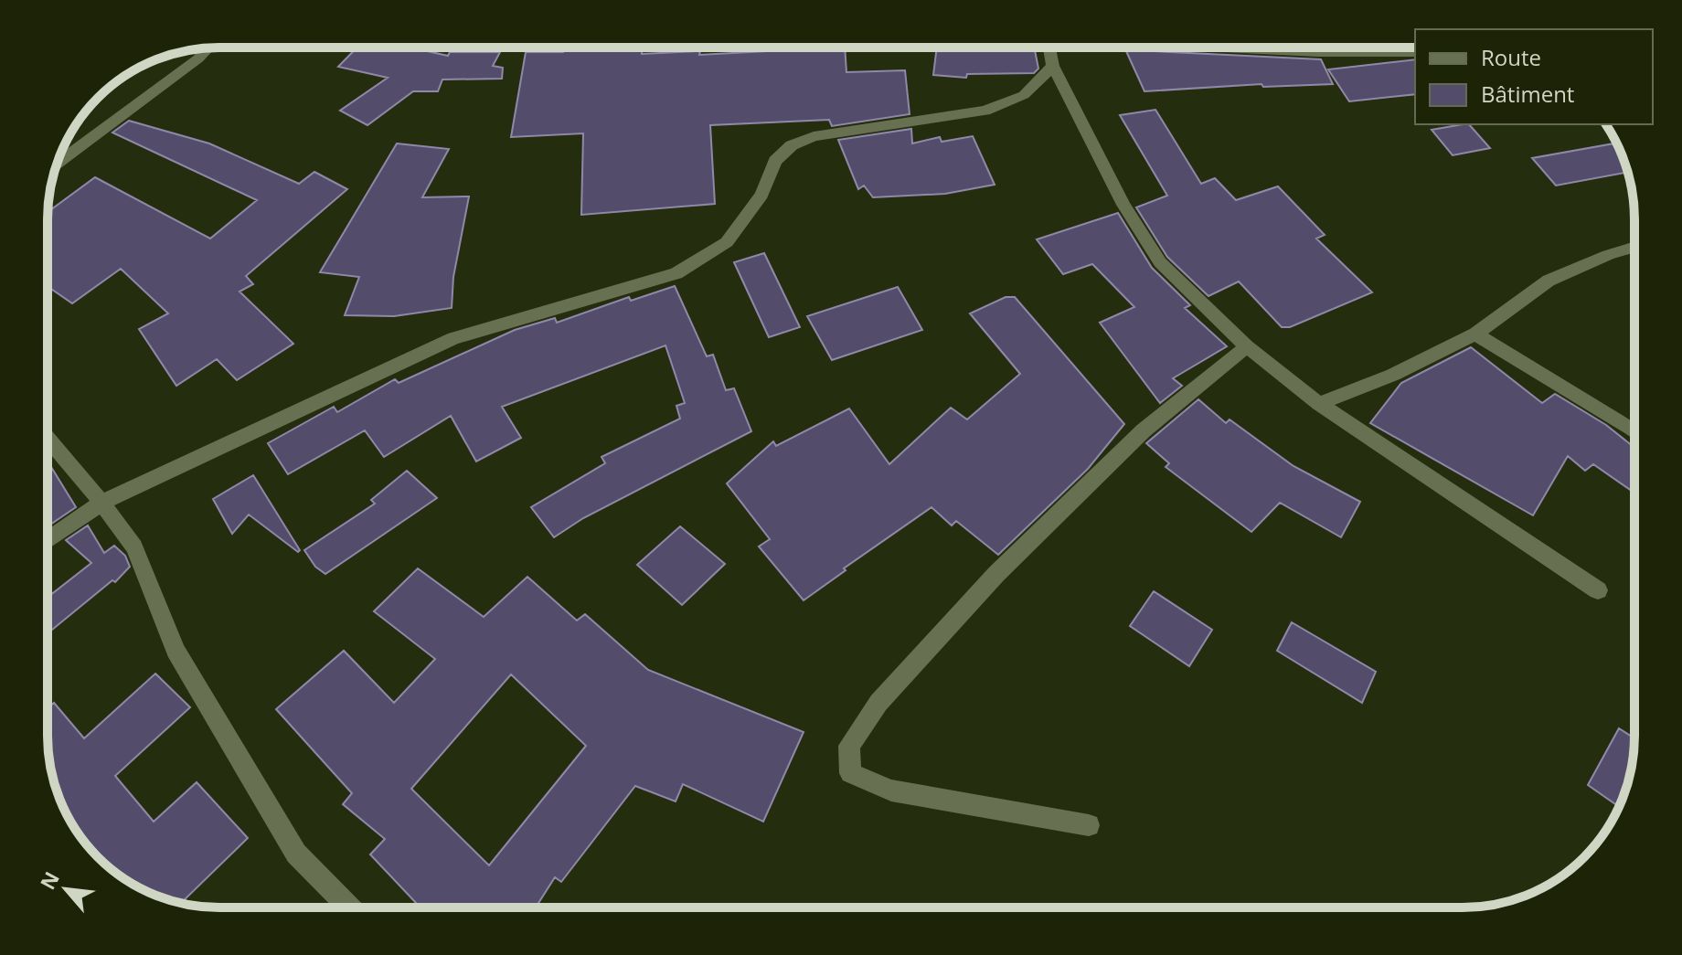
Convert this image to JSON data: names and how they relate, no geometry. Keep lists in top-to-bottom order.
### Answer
{
  "legend": ["Route", "Bâtiment"],
  "north": "top left"
}
